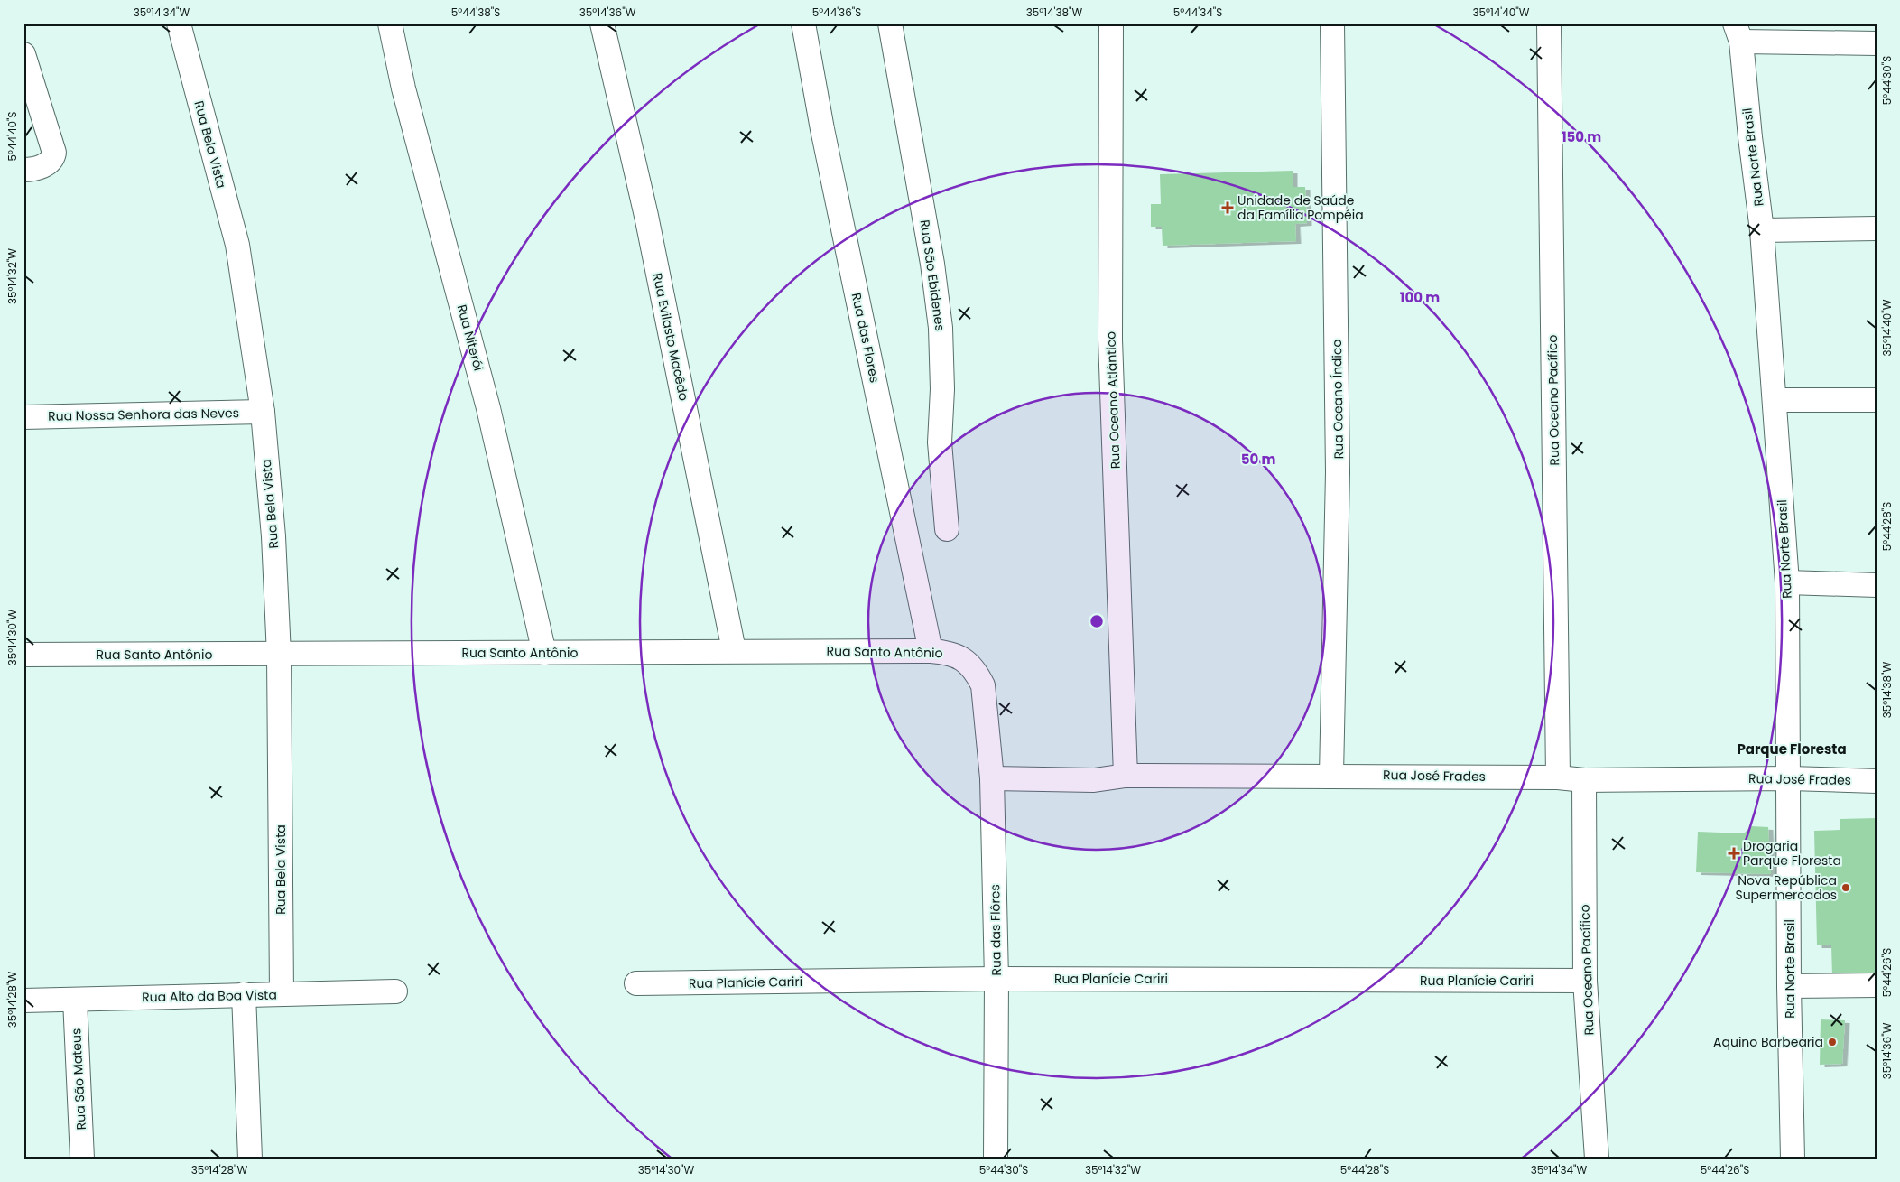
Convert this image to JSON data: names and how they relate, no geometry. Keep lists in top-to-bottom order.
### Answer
{
  "streets": {
    "street": [
      "Rua Bela Vista",
      "Rua Norte Brasil",
      "Rua São Ebidenes",
      "Rua Evilasto Macêdo",
      "Rua Niterói",
      "Rua das Flores",
      "Rua Oceano Índico",
      "Rua Oceano Atlântico",
      "Rua Oceano Pacífico",
      "Rua Nossa Senhora das Neves",
      "Rua Santo Antônio",
      "Rua José Frades",
      "Rua das Flôres",
      "Rua Planície Cariri",
      "Rua Alto da Boa Vista",
      "Rua São Mateus"
    ]
  },
  "crossings": [
    ["Rua Bela Vista", "Rua Nossa Senhora das Neves"],
    ["Rua Bela Vista", "Rua Santo Antônio"],
    ["Rua Bela Vista", "Rua Alto da Boa Vista"],
    ["Rua Norte Brasil", "Rua José Frades"],
    ["Rua Evilasto Macêdo", "Rua Santo Antônio"],
    ["Rua Niterói", "Rua Santo Antônio"],
    ["Rua das Flores", "Rua Santo Antônio"],
    ["Rua Oceano Índico", "Rua José Frades"],
    ["Rua Oceano Atlântico", "Rua José Frades"],
    ["Rua Oceano Pacífico", "Rua José Frades"],
    ["Rua Oceano Pacífico", "Rua Planície Cariri"],
    ["Rua Santo Antônio", "Rua das Flôres"],
    ["Rua José Frades", "Rua das Flôres"],
    ["Rua das Flôres", "Rua Planície Cariri"],
    ["Rua Alto da Boa Vista", "Rua São Mateus"]
  ],
  "districts": ["Parque Floresta"],
  "places": {
    "health": ["Unidade de Saúde da Família Pompéia", "Drogaria Parque Floresta"],
    "other": ["Nova República Supermercados", "Aquino Barbearia"]
  },
  "coordinates": [
    "35°14'34\"W",
    "5°44'38\"S",
    "35°14'36\"W",
    "5°44'36\"S",
    "35°14'38\"W",
    "5°44'34\"S",
    "35°14'40\"W",
    "5°44'30\"S",
    "5°44'40\"S",
    "35°14'32\"W",
    "5°44'28\"S",
    "35°14'30\"W",
    "5°44'26\"S",
    "35°14'28\"W"
  ],
  "rings": ["150 m", "100 m", "50 m"]
}
